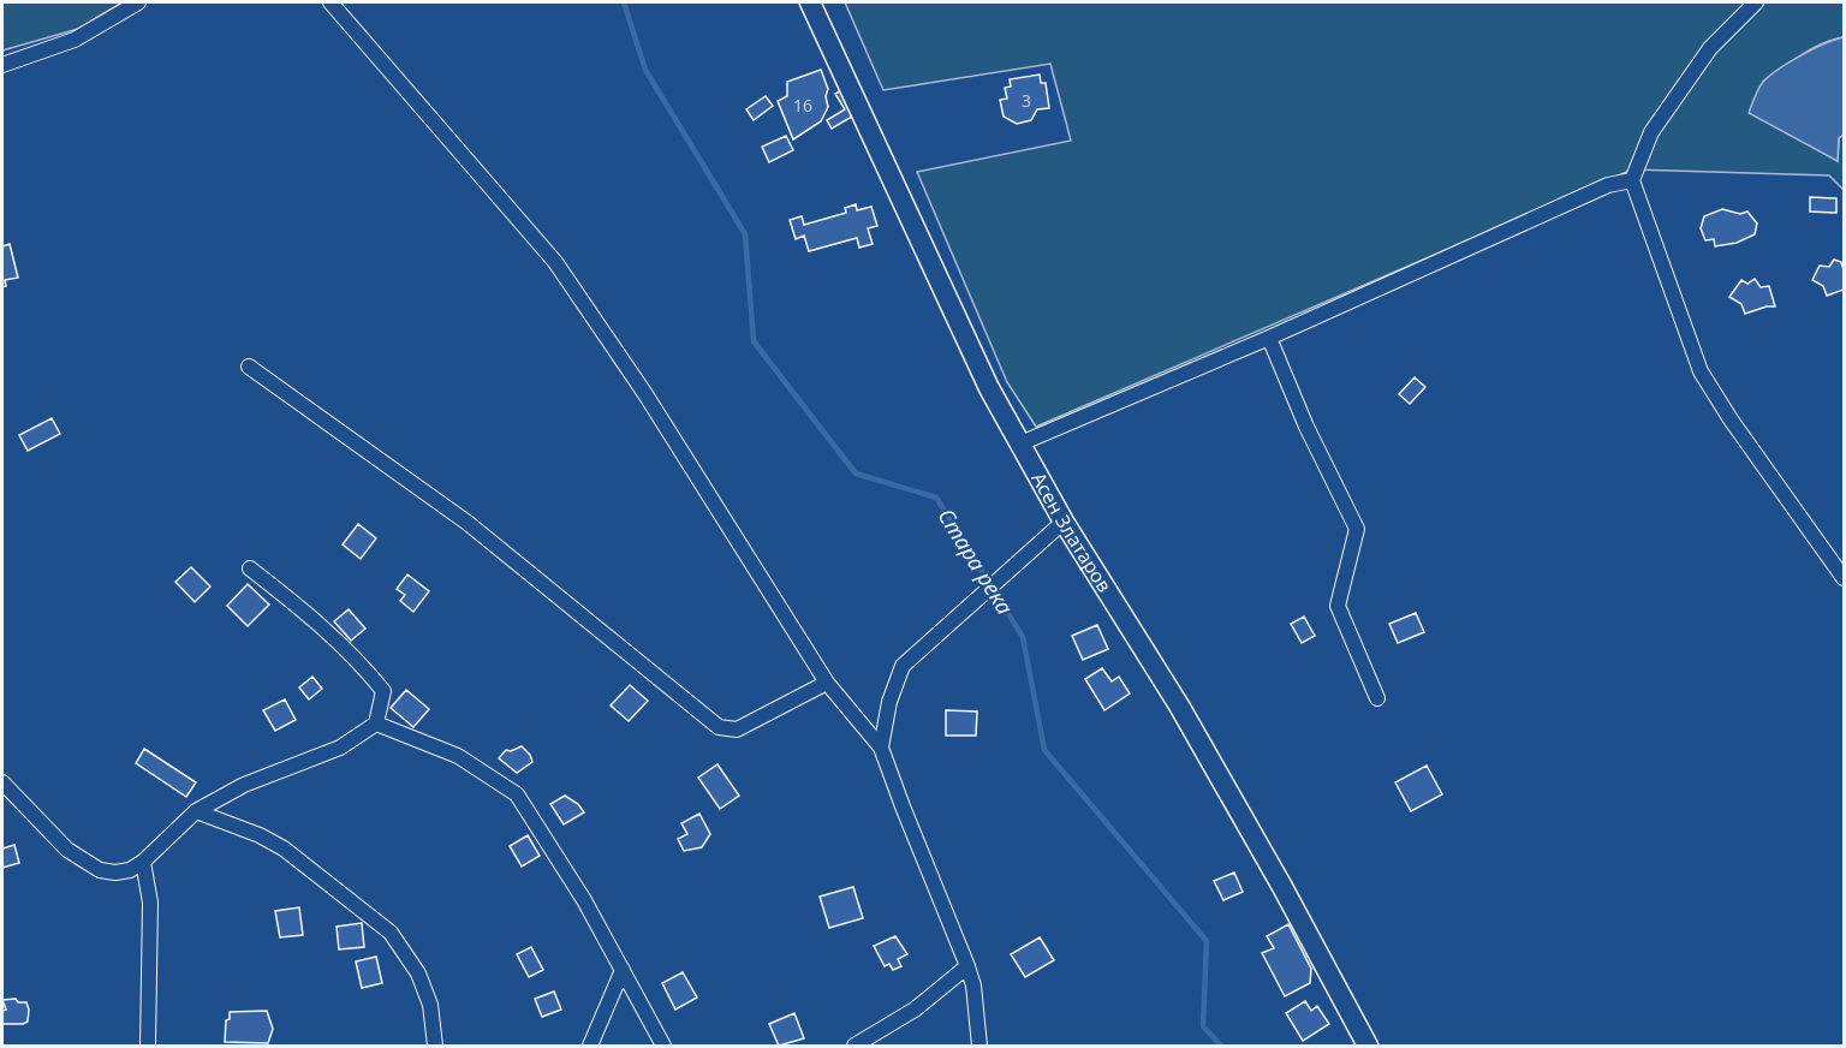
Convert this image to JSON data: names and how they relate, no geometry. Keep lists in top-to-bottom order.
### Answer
{
  "streets": {
    "street": ["Асен Златаров"]
  },
  "water": ["Стара река"],
  "house_numbers": ["3", "16"]
}
